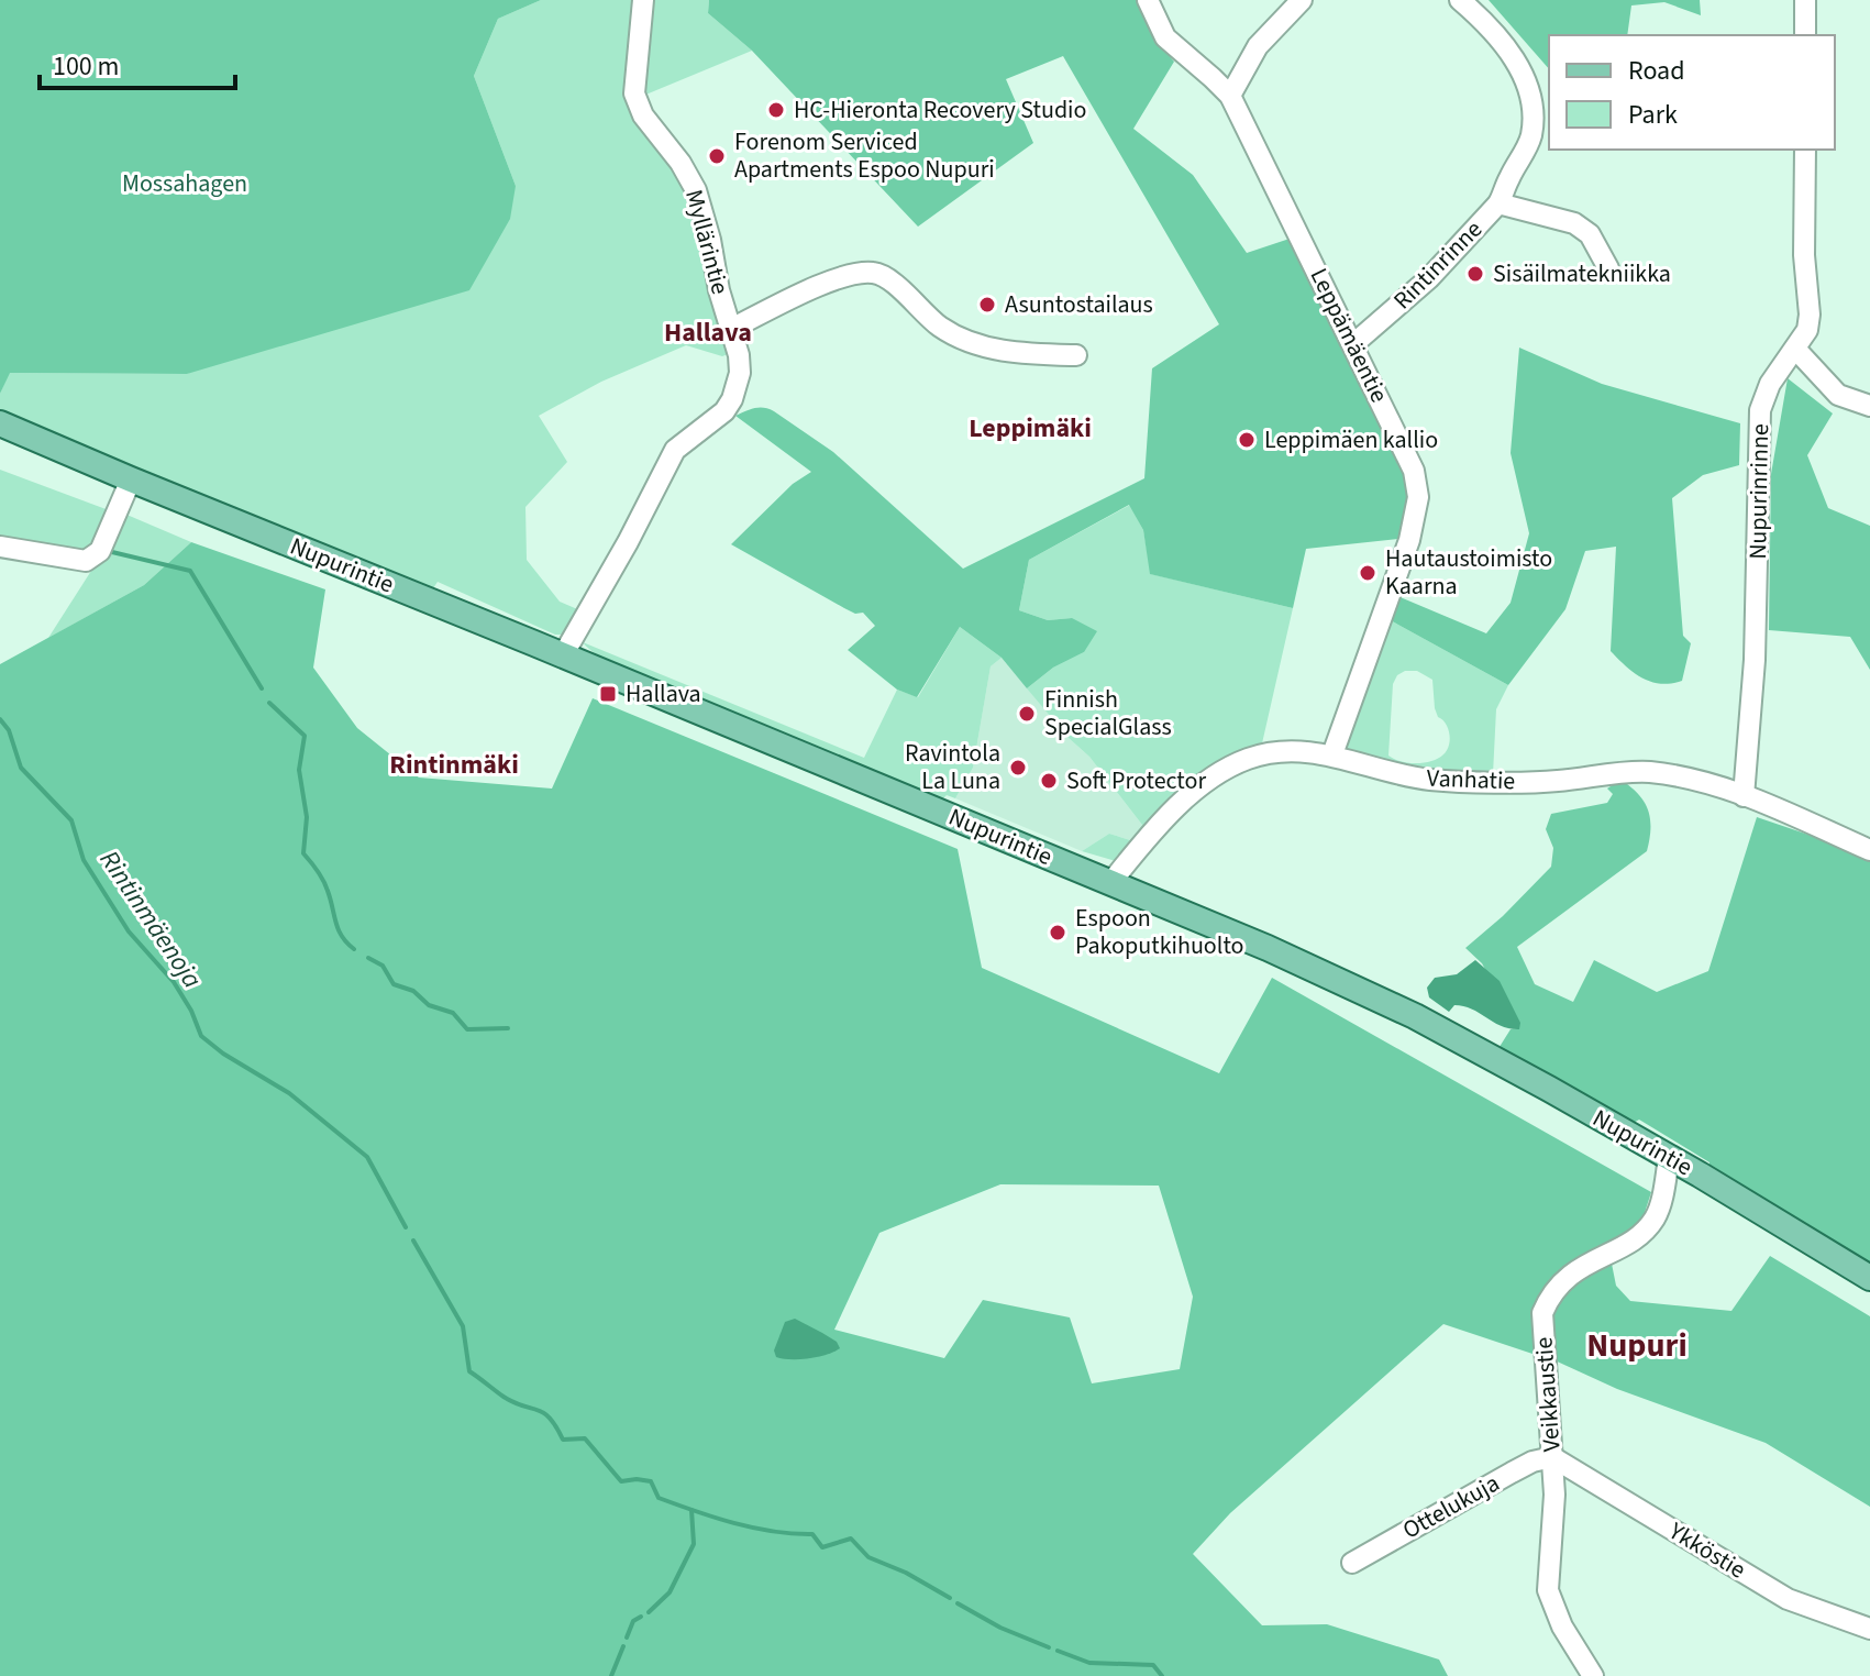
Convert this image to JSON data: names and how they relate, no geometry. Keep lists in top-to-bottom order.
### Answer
{
  "streets": {
    "main road": ["Nupurintie"],
    "street": [
      "Myllärintie",
      "Rintinrinne",
      "Leppämäentie",
      "Nupurinrinne",
      "Vanhatie",
      "Veikkaustie",
      "Ottelukuja",
      "Ykköstie"
    ]
  },
  "crossings": [
    ["Myllärintie", "Nupurintie"],
    ["Rintinrinne", "Leppämäentie"],
    ["Leppämäentie", "Vanhatie"],
    ["Nupurinrinne", "Vanhatie"],
    ["Nupurintie", "Vanhatie"],
    ["Nupurintie", "Veikkaustie"],
    ["Veikkaustie", "Ottelukuja"],
    ["Veikkaustie", "Ykköstie"],
    ["Ottelukuja", "Ykköstie"]
  ],
  "districts": [
    "Hallava",
    "Leppimäki",
    "Rintinmäki",
    "Nupuri"
  ],
  "water": ["Rintinmäenoja"],
  "parks": ["Mossahagen"],
  "places": {
    "other": [
      "HC-Hieronta Recovery Studio",
      "Forenom Serviced Apartments Espoo Nupuri",
      "Sisäilmatekniikka",
      "Asuntostailaus",
      "Leppimäen kallio",
      "Hautaustoimisto Kaarna",
      "Finnish SpecialGlass",
      "Ravintola La Luna",
      "Soft Protector",
      "Espoon Pakoputkihuolto"
    ],
    "transit": ["Hallava"]
  },
  "legend": ["Road", "Park"],
  "scale_bar": "100 m"
}
